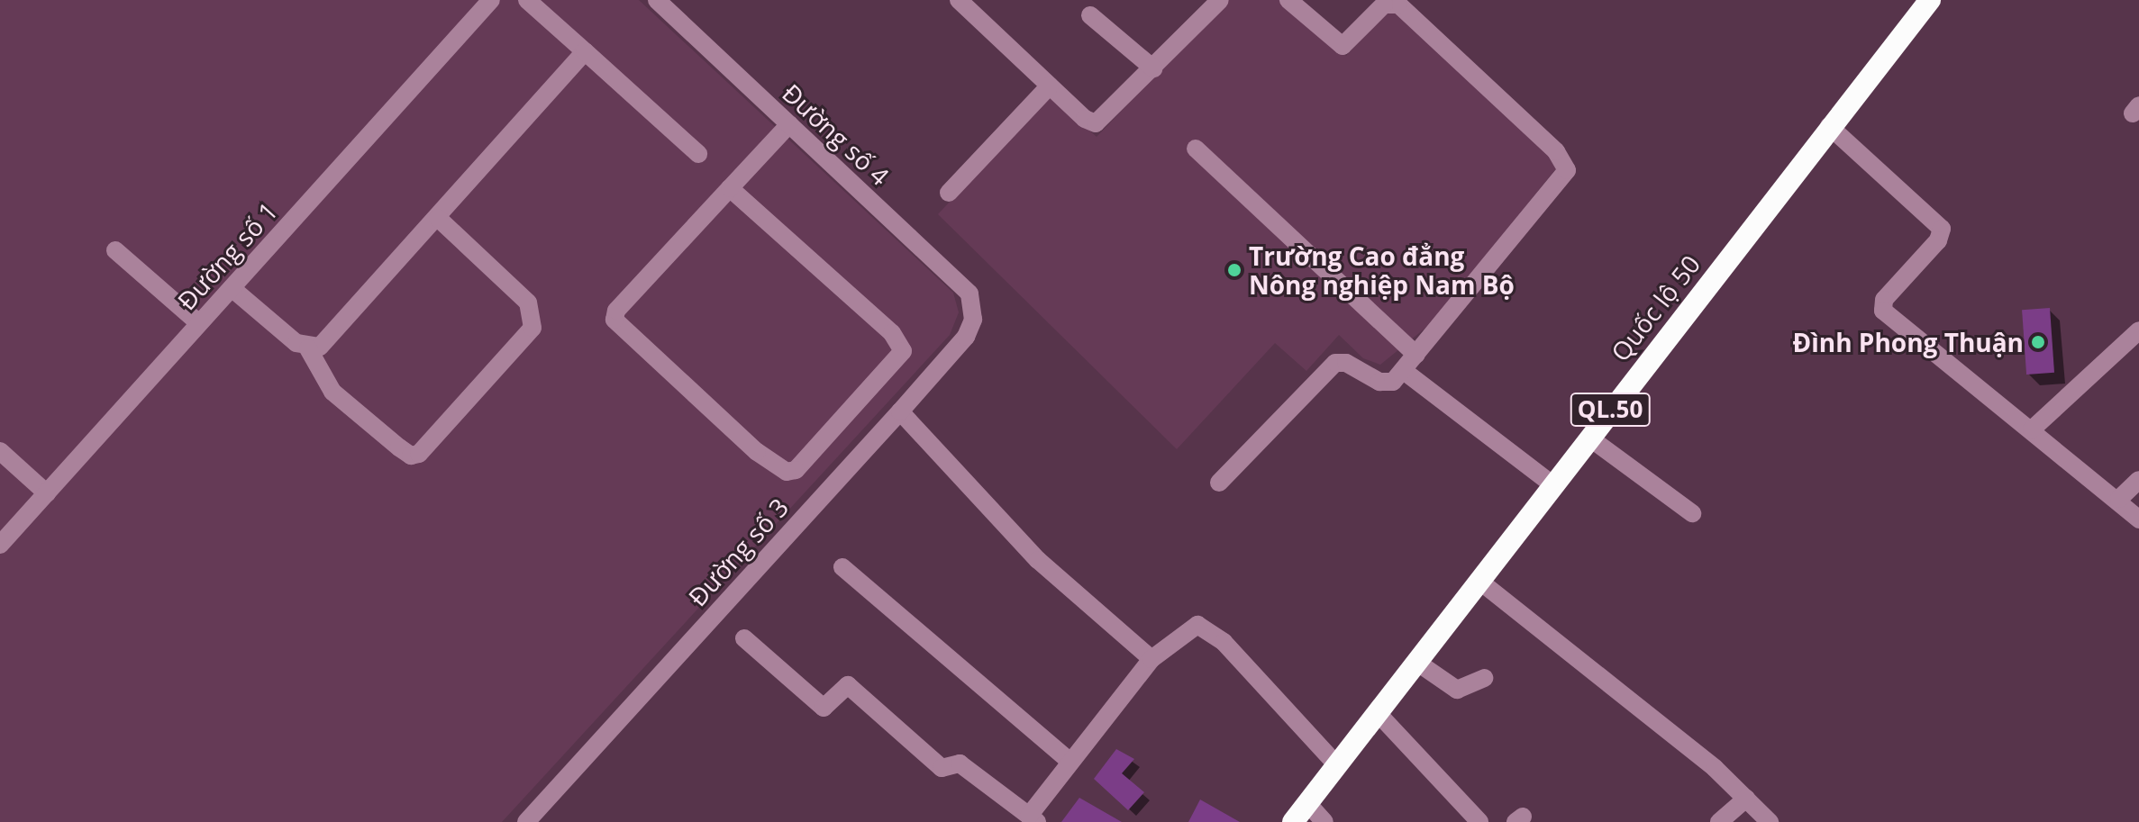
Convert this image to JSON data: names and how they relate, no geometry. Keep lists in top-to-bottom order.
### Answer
{
  "streets": {
    "highway": ["Quốc lộ 50", "QL.50"],
    "street": ["Đường số 4", "Đường số 1", "Đường số 3"]
  },
  "crossings": [
    ["Đường số 4", "Đường số 3"]
  ],
  "places": ["Trường Cao đẳng Nông nghiệp Nam Bộ", "Đình Phong Thuận"]
}
